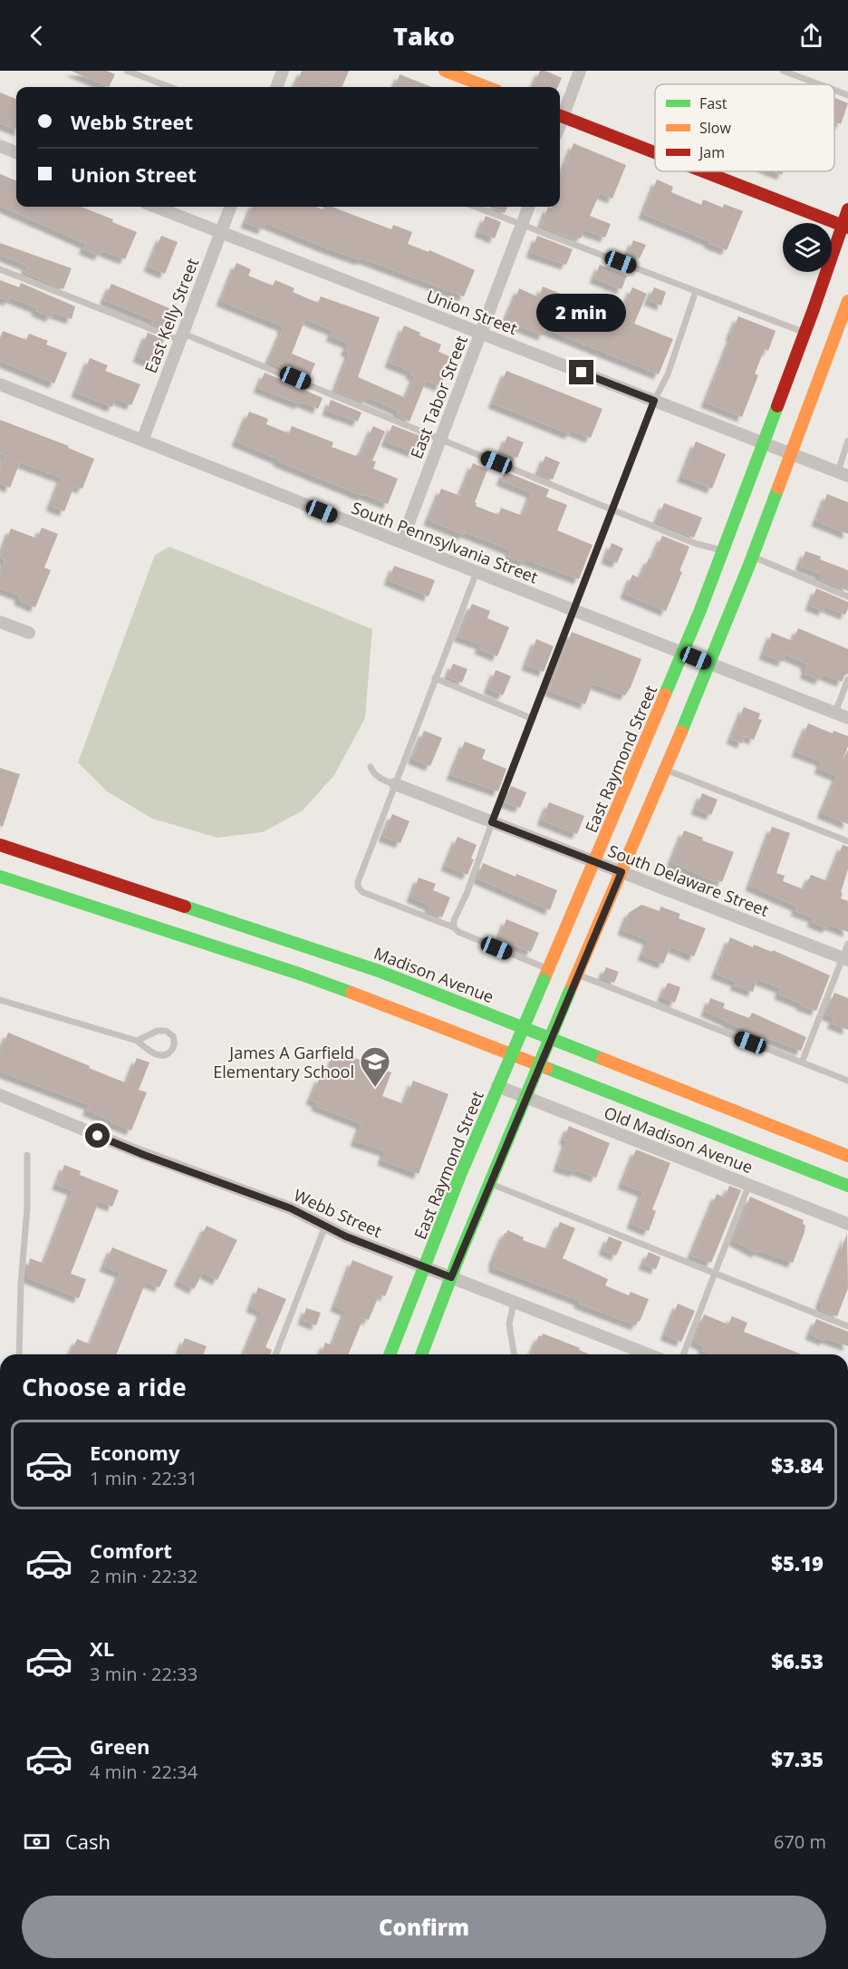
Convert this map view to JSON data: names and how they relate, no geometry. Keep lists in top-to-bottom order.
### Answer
{
  "streets": {
    "main road": ["East Raymond Street", "Madison Avenue"],
    "street": [
      "Union Street",
      "East Kelly Street",
      "East Tabor Street",
      "South Pennsylvania Street",
      "South Delaware Street",
      "Old Madison Avenue",
      "Webb Street"
    ]
  },
  "crossings": [
    ["Union Street", "East Kelly Street"],
    ["Union Street", "East Tabor Street"],
    ["Union Street", "East Raymond Street"],
    ["East Kelly Street", "South Pennsylvania Street"],
    ["East Tabor Street", "South Pennsylvania Street"],
    ["South Pennsylvania Street", "East Raymond Street"],
    ["East Raymond Street", "South Delaware Street"],
    ["East Raymond Street", "Old Madison Avenue"],
    ["East Raymond Street", "Webb Street"]
  ],
  "places": {
    "school or university": ["James A Garfield Elementary School"]
  },
  "legend": ["Fast", "Slow", "Jam"],
  "page": {
    "header": "Tako",
    "banner": ["Webb Street", "Union Street"],
    "bubble": "2 min",
    "heading": "Choose a ride",
    "list": [
      {
        "name": "Economy",
        "note": "1 min · 22:31",
        "value": "$3.84"
      },
      {
        "name": "Comfort",
        "note": "2 min · 22:32",
        "value": "$5.19"
      },
      {
        "name": "XL",
        "note": "3 min · 22:33",
        "value": "$6.53"
      },
      {
        "name": "Green",
        "note": "4 min · 22:34",
        "value": "$7.35"
      }
    ],
    "pay": ["Cash", "670 m"],
    "buttons": "Confirm"
  }
}
